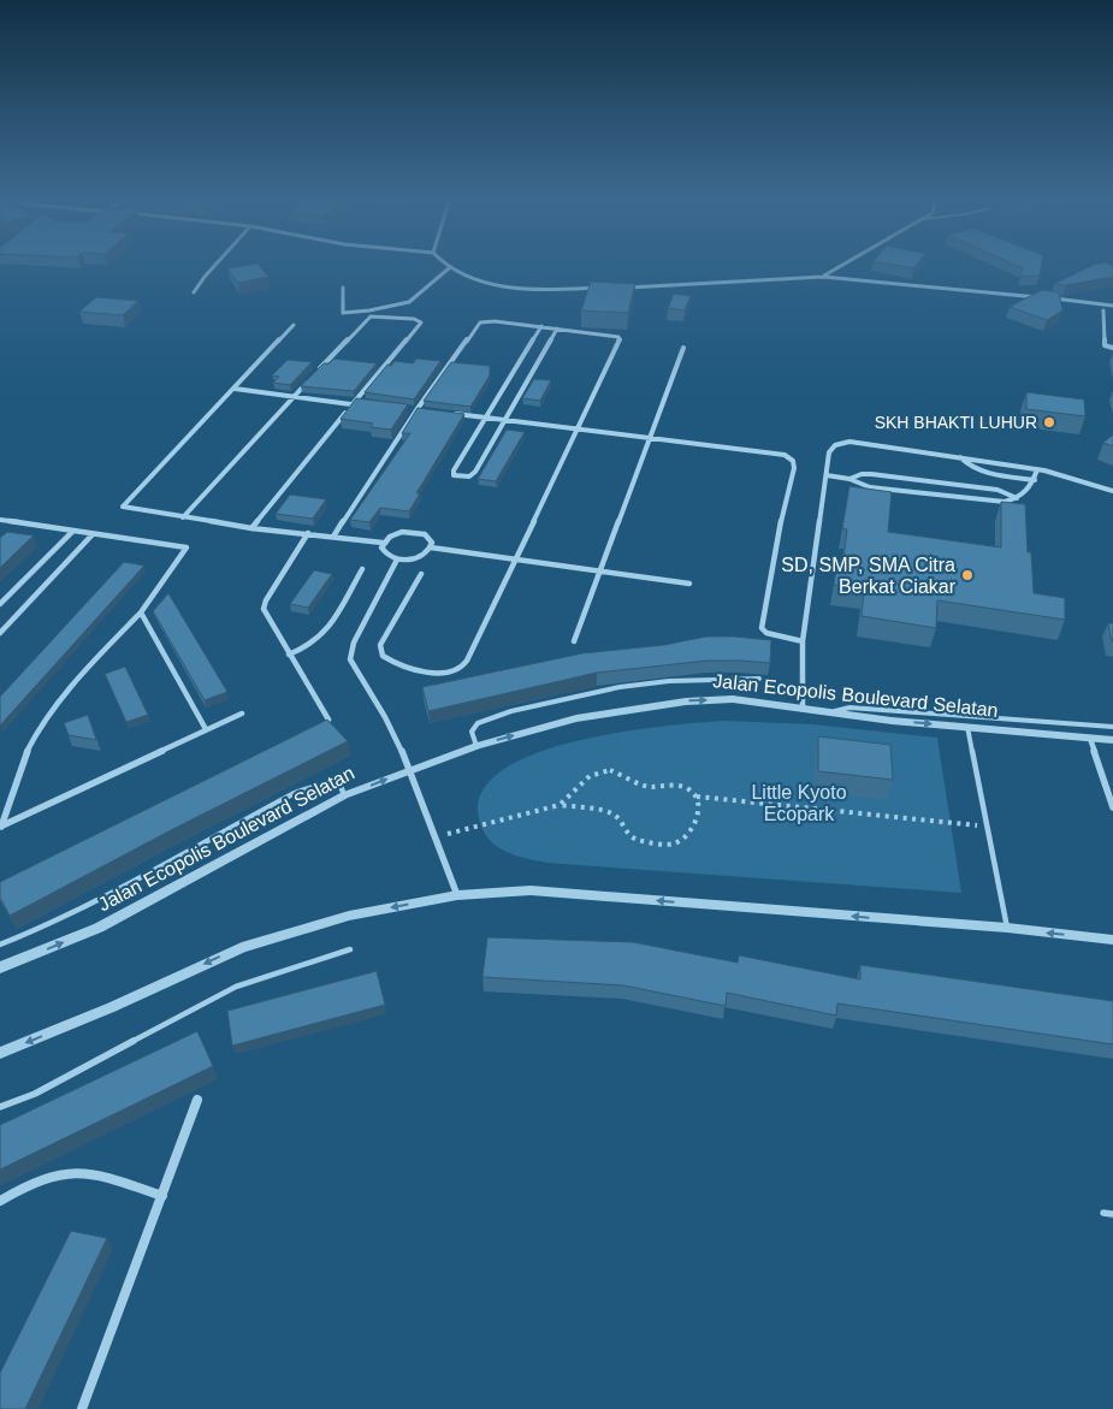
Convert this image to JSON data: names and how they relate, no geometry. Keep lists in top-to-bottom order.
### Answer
{
  "streets": {
    "street": ["Jalan Ecopolis Boulevard Selatan"]
  },
  "parks": ["Little Kyoto Ecopark"],
  "places": ["SKH BHAKTI LUHUR", "SD, SMP, SMA Citra Berkat Ciakar"]
}
